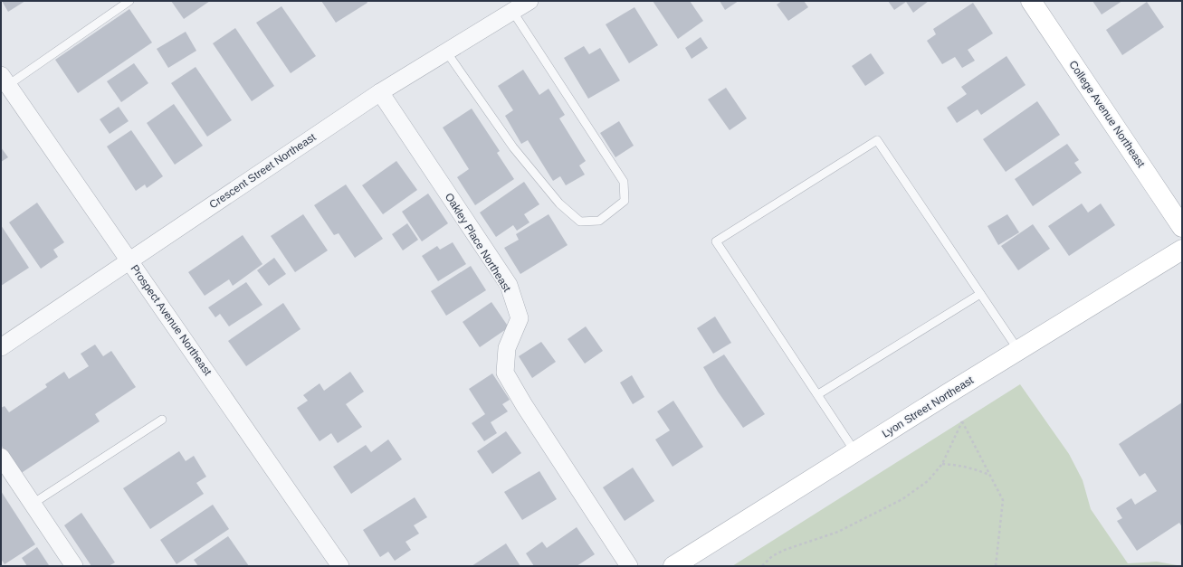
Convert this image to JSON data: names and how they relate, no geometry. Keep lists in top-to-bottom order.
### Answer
{
  "streets": {
    "street": [
      "College Avenue Northeast",
      "Crescent Street Northeast",
      "Oakley Place Northeast",
      "Prospect Avenue Northeast",
      "Lyon Street Northeast"
    ]
  },
  "crossings": [
    ["Crescent Street Northeast", "Oakley Place Northeast"],
    ["Crescent Street Northeast", "Prospect Avenue Northeast"]
  ]
}
